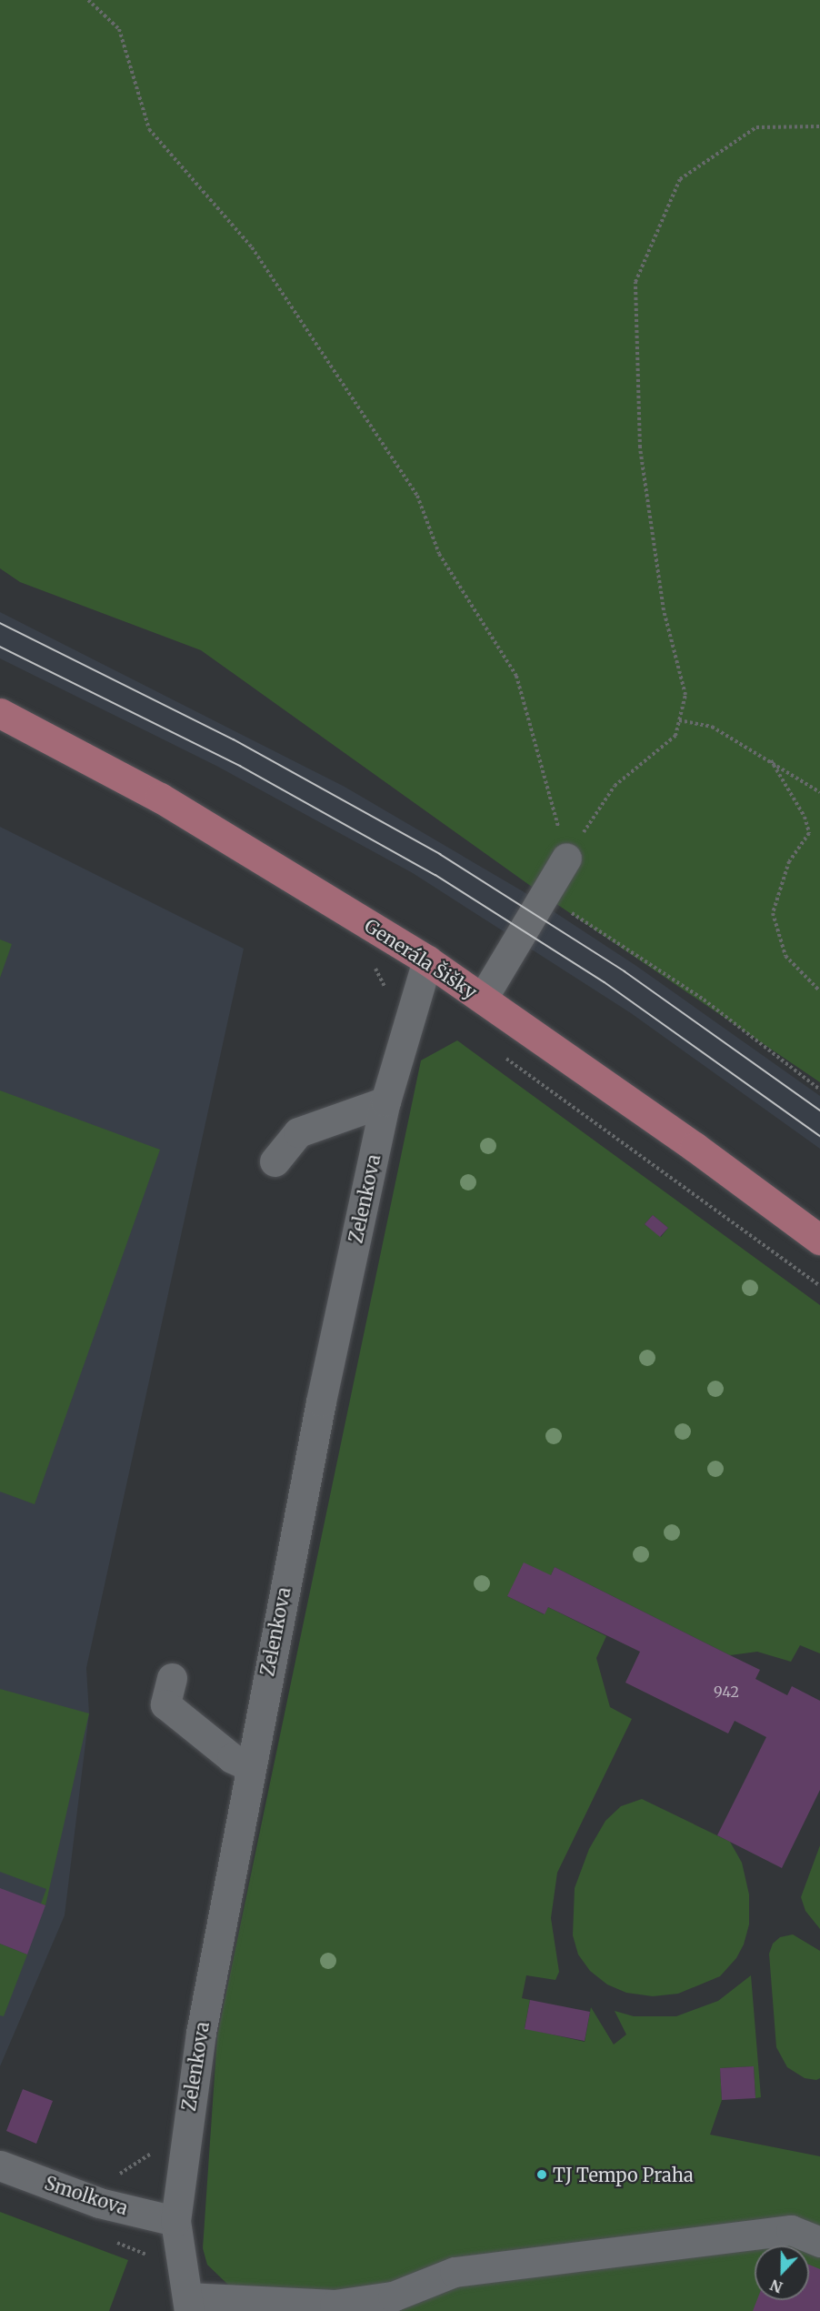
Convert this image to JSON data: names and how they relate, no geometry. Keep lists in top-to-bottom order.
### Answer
{
  "streets": {
    "main road": ["Generála Šišky"],
    "street": ["Zelenkova", "Smolkova"]
  },
  "crossings": [
    ["Generála Šišky", "Zelenkova"],
    ["Zelenkova", "Smolkova"]
  ],
  "places": ["TJ Tempo Praha"],
  "house_numbers": ["942"],
  "north": "bottom"
}
